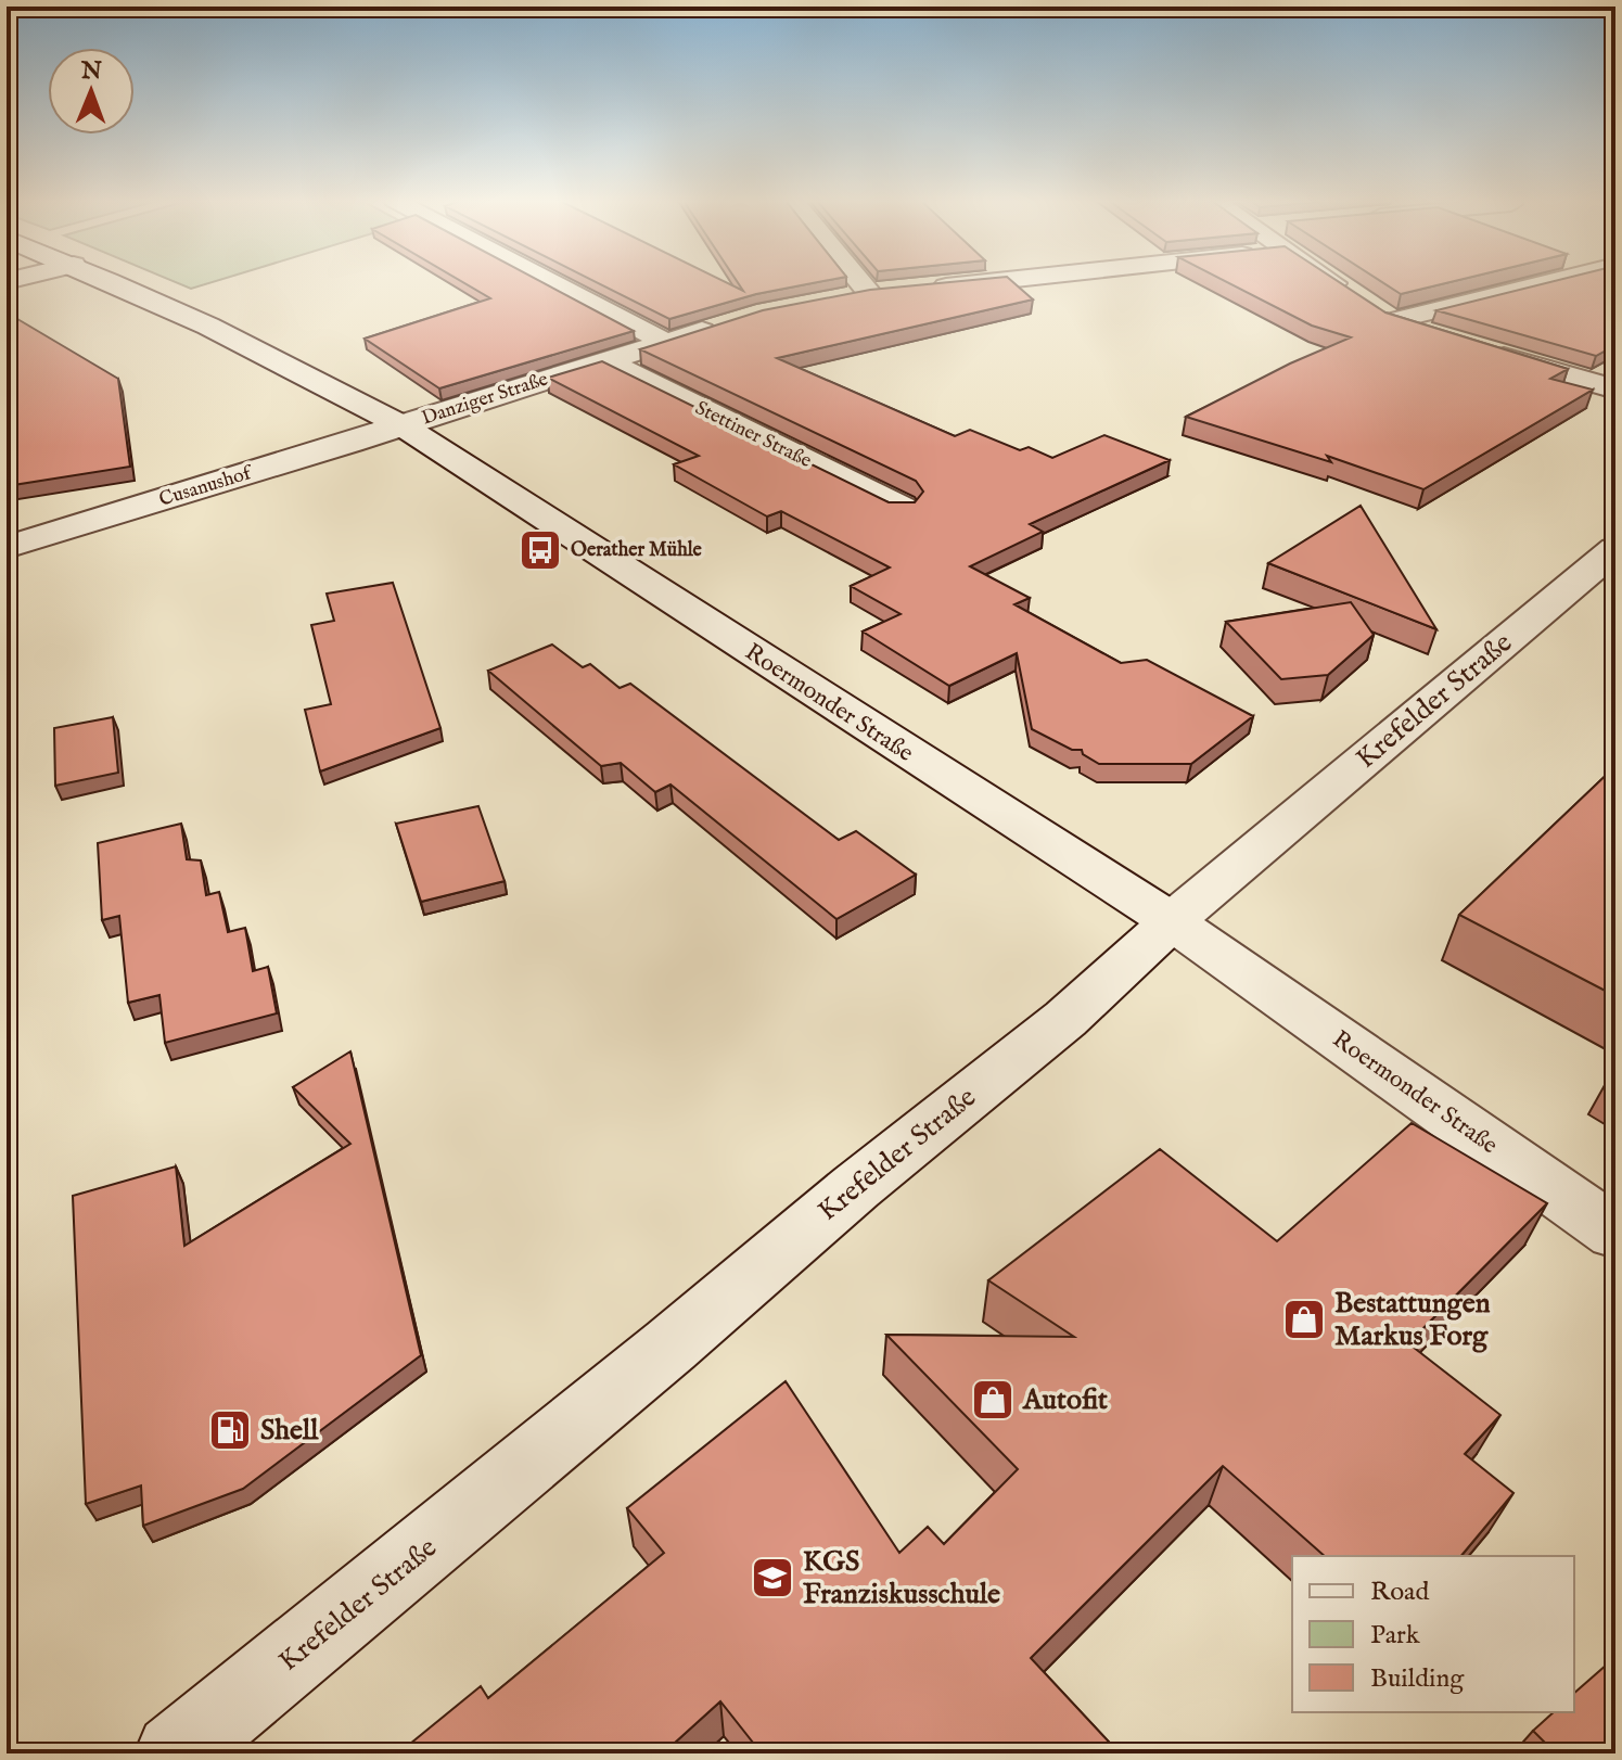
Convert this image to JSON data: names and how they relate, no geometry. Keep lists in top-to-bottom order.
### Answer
{
  "streets": {
    "street": [
      "Danziger Straße",
      "Stettiner Straße",
      "Cusanushof",
      "Krefelder Straße",
      "Roermonder Straße"
    ]
  },
  "crossings": [
    ["Danziger Straße", "Stettiner Straße"],
    ["Danziger Straße", "Cusanushof"],
    ["Danziger Straße", "Roermonder Straße"],
    ["Cusanushof", "Roermonder Straße"],
    ["Krefelder Straße", "Roermonder Straße"]
  ],
  "places": {
    "bus stop": ["Oerather Mühle"],
    "shop": ["Bestattungen Markus Forg", "Autofit"],
    "fuel station": ["Shell"],
    "school or university": ["KGS Franziskusschule"]
  },
  "legend": ["Road", "Park", "Building"],
  "north": "top"
}
